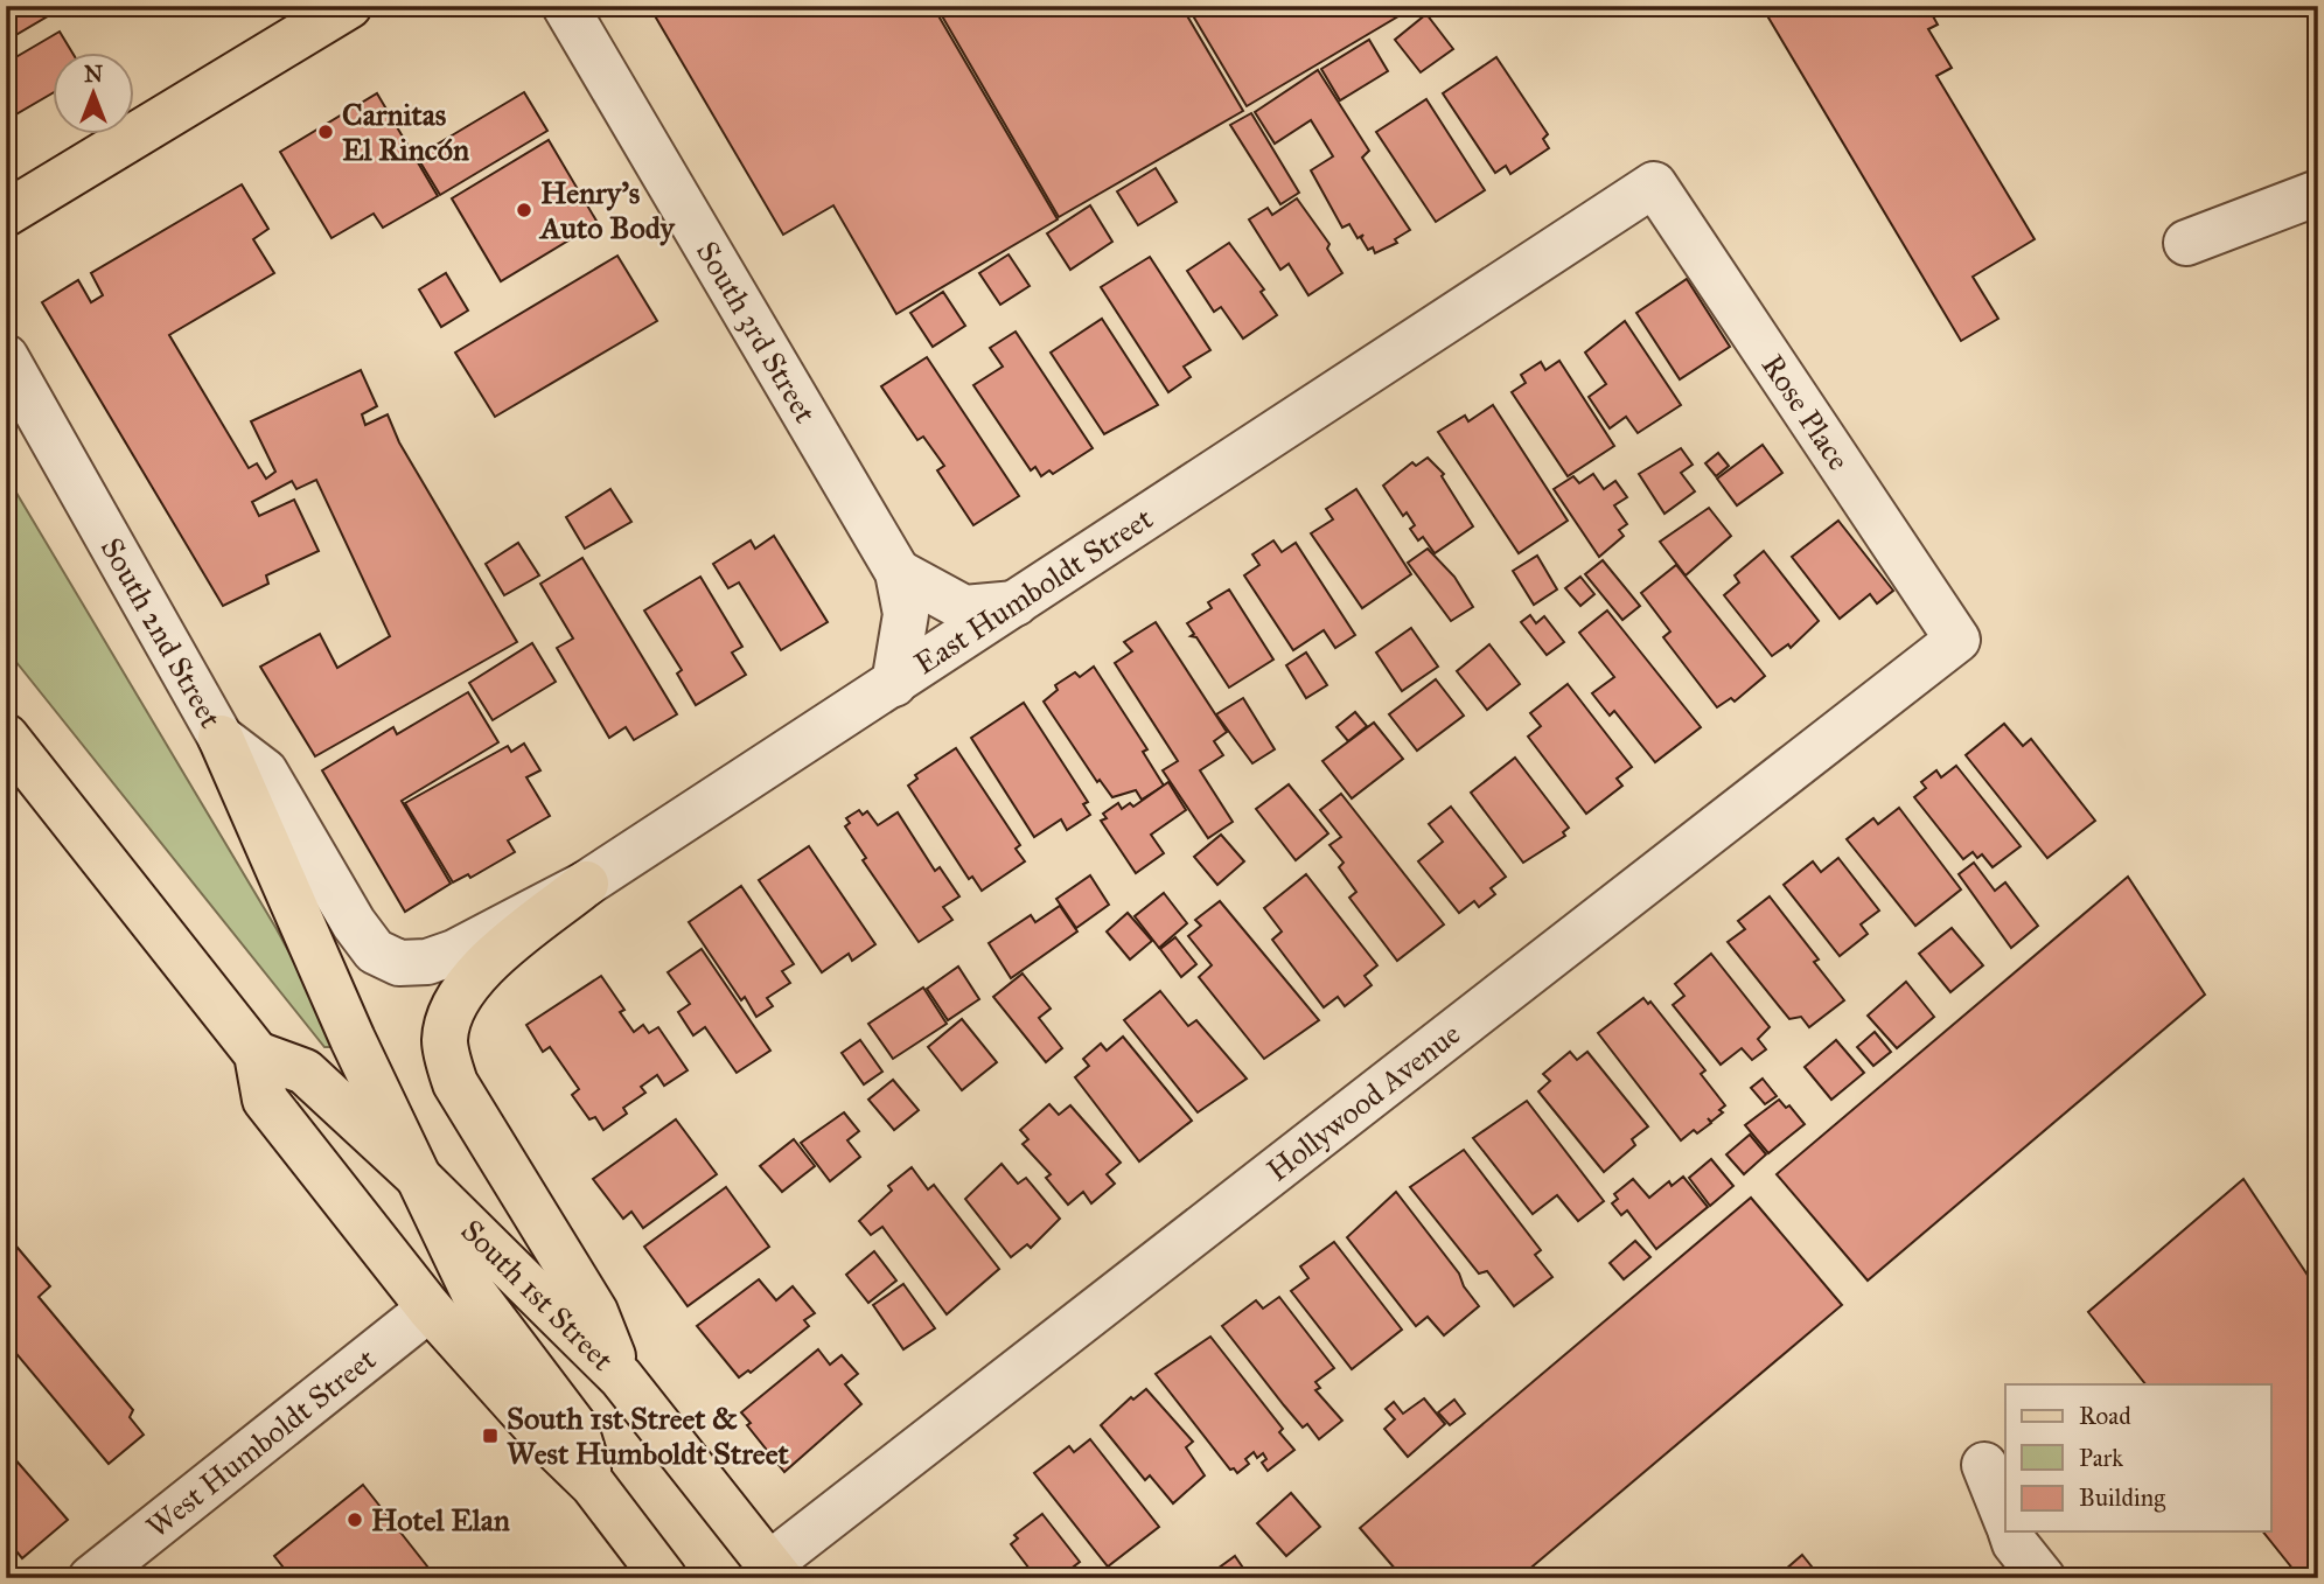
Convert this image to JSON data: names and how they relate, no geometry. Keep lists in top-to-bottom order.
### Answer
{
  "streets": {
    "main road": ["South 1st Street"],
    "street": [
      "South 3rd Street",
      "Rose Place",
      "East Humboldt Street",
      "South 2nd Street",
      "Hollywood Avenue",
      "West Humboldt Street"
    ]
  },
  "crossings": [
    ["Rose Place", "East Humboldt Street"],
    ["Rose Place", "Hollywood Avenue"],
    ["East Humboldt Street", "South 2nd Street"],
    ["Hollywood Avenue", "South 1st Street"]
  ],
  "places": {
    "other": ["Carnitas El Rincón", "Henry's Auto Body", "Hotel Elan"],
    "transit": ["South 1st Street & West Humboldt Street"]
  },
  "legend": ["Road", "Park", "Building"],
  "north": "top"
}
